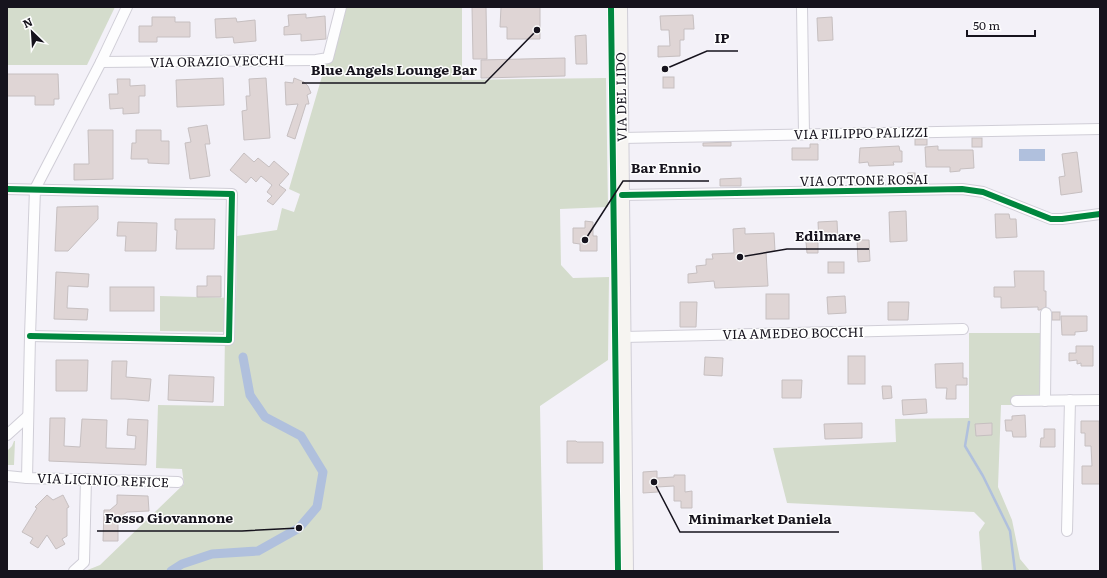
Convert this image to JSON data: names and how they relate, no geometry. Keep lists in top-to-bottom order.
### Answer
{
  "streets": {
    "main road": ["VIA DEL LIDO"],
    "street": [
      "VIA ORAZIO VECCHI",
      "VIA FILIPPO PALIZZI",
      "VIA OTTONE ROSAI",
      "VIA AMEDEO BOCCHI",
      "VIA LICINIO REFICE"
    ]
  },
  "crossings": [
    ["VIA DEL LIDO", "VIA FILIPPO PALIZZI"],
    ["VIA DEL LIDO", "VIA OTTONE ROSAI"],
    ["VIA DEL LIDO", "VIA AMEDEO BOCCHI"]
  ],
  "places": [
    "Blue Angels Lounge Bar",
    "IP",
    "Bar Ennio",
    "Edilmare",
    "Minimarket Daniela",
    "Fosso Giovannone"
  ],
  "scale_bar": "50 m",
  "north": "top left"
}
